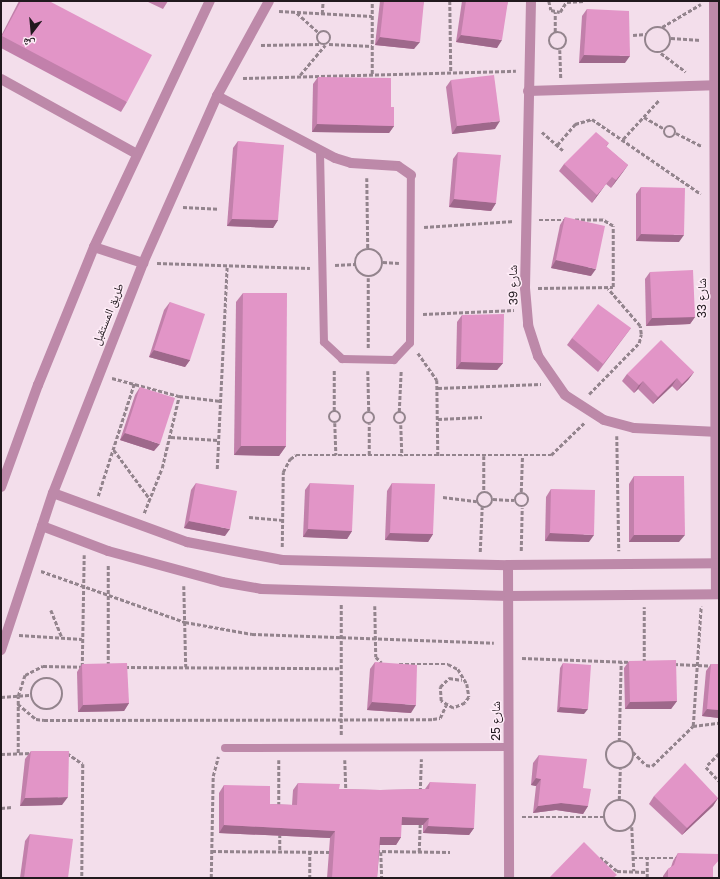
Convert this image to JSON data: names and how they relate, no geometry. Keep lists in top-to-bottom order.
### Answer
{
  "streets": {
    "street": [
      "شارع 39",
      "شارع 33",
      "طريق المستقبل",
      "شارع 25"
    ]
  },
  "crossings": [
    ["شارع 39", "شارع 33"]
  ],
  "north": "bottom"
}
